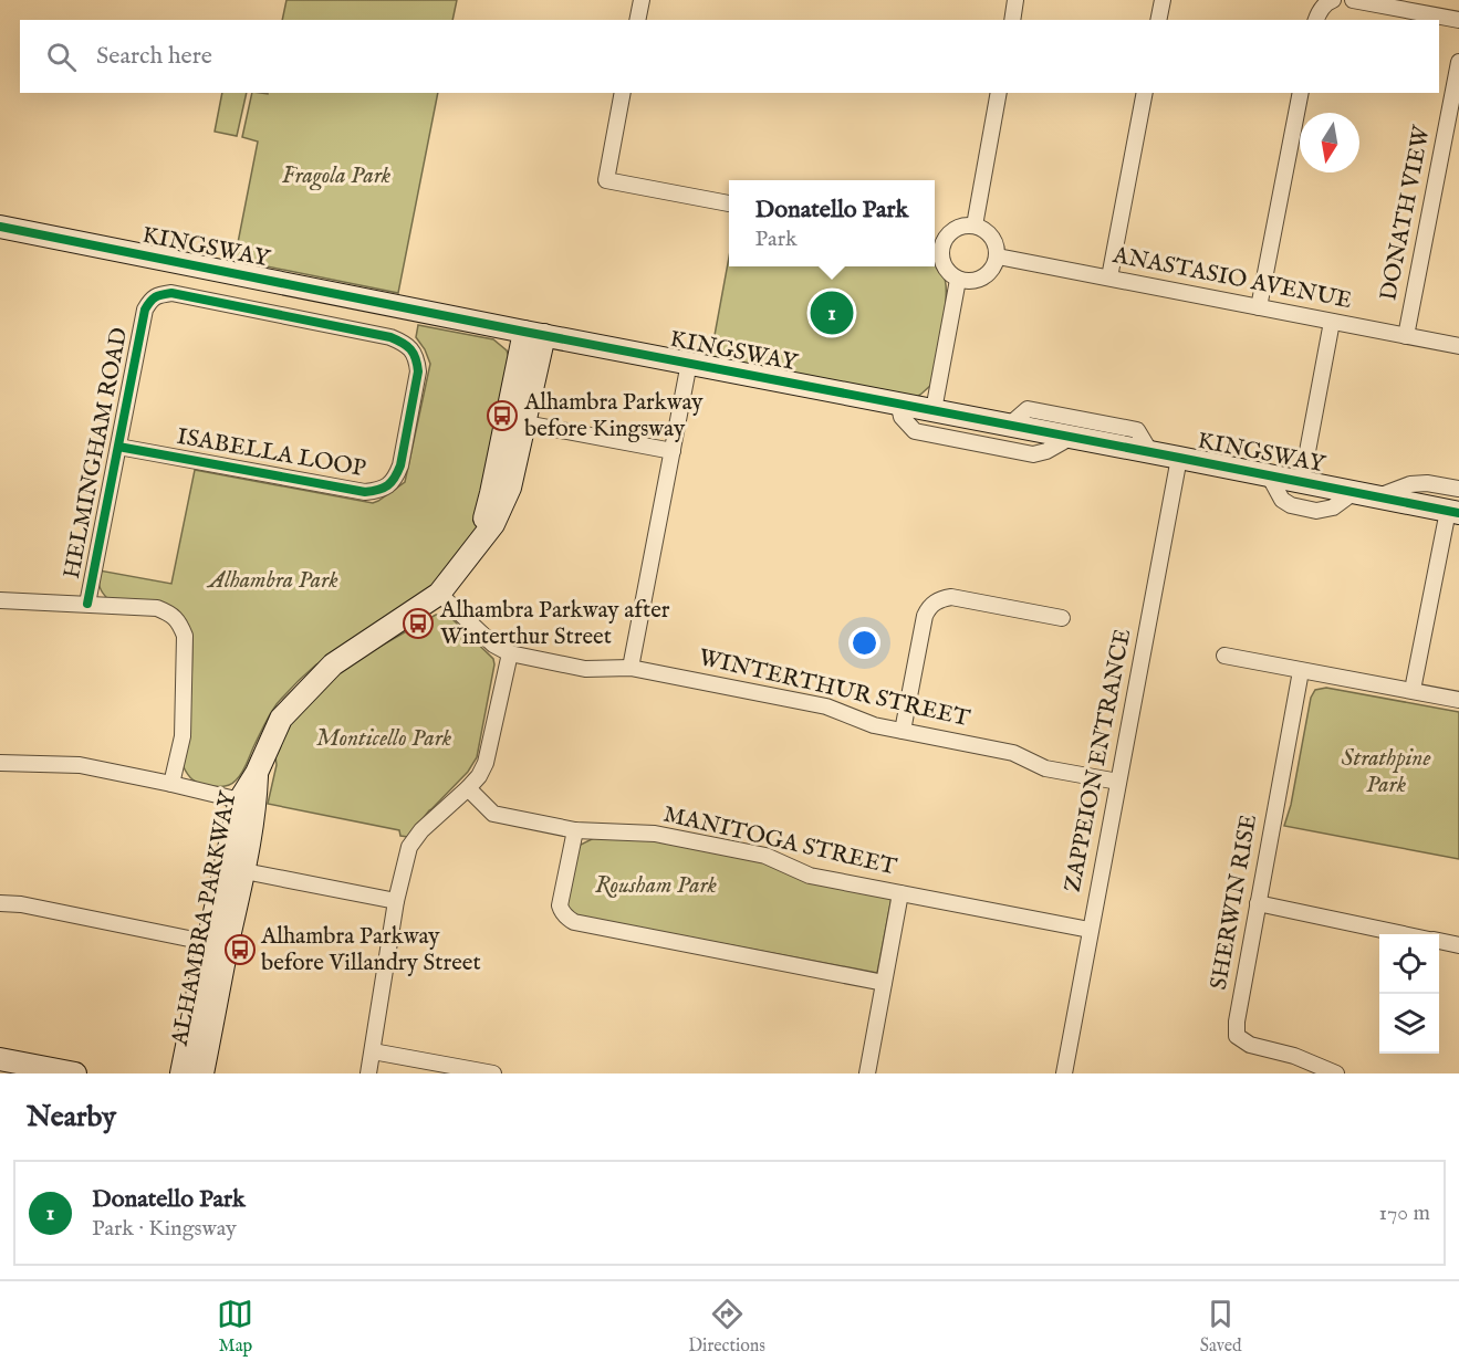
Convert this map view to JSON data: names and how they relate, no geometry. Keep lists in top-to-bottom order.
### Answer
{
  "streets": {
    "street": [
      "DONATH VIEW",
      "KINGSWAY",
      "ANASTASIO AVENUE",
      "HELMINGHAM ROAD",
      "ISABELLA LOOP",
      "WINTERTHUR STREET",
      "ZAPPEION ENTRANCE",
      "MANITOGA STREET",
      "SHERWIN RISE",
      "ALHAMBRA PARKWAY"
    ]
  },
  "crossings": [
    ["DONATH VIEW", "ANASTASIO AVENUE"],
    ["KINGSWAY", "ZAPPEION ENTRANCE"],
    ["KINGSWAY", "ALHAMBRA PARKWAY"],
    ["HELMINGHAM ROAD", "ISABELLA LOOP"],
    ["WINTERTHUR STREET", "ZAPPEION ENTRANCE"],
    ["WINTERTHUR STREET", "ALHAMBRA PARKWAY"],
    ["ZAPPEION ENTRANCE", "MANITOGA STREET"]
  ],
  "parks": [
    "Fragola Park",
    "Alhambra Park",
    "Monticello Park",
    "Strathpine Park",
    "Rousham Park"
  ],
  "places": {
    "bus stop": ["Alhambra Parkway before Kingsway", "Alhambra Parkway after Winterthur Street", "Alhambra Parkway before Villandry Street"]
  },
  "north": "bottom",
  "page": {
    "search": "Search here",
    "popup": ["Donatello Park", "Park"],
    "pins": "1",
    "heading": "Nearby",
    "list": [
      {
        "mark": "1",
        "name": "Donatello Park",
        "note": "Park · Kingsway",
        "value": "170 m"
      }
    ],
    "nav": ["Map", "Directions", "Saved"]
  }
}
